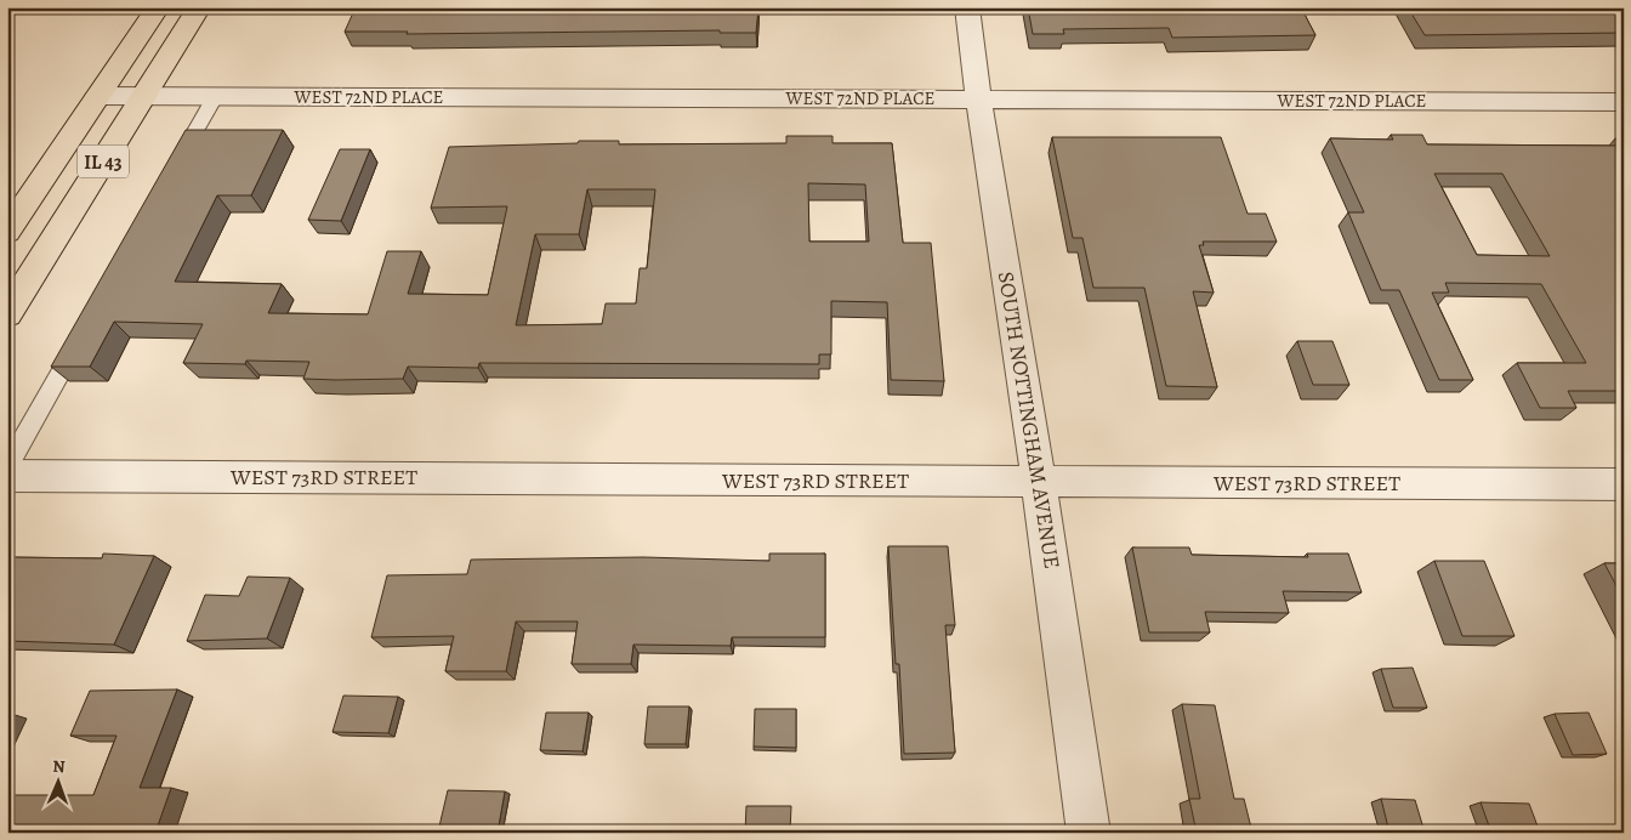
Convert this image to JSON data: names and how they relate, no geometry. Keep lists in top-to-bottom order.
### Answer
{
  "streets": {
    "main road": ["IL 43"],
    "street": ["WEST 72ND PLACE", "SOUTH NOTTINGHAM AVENUE", "WEST 73RD STREET"]
  },
  "crossings": [
    ["WEST 72ND PLACE", "IL 43"],
    ["WEST 72ND PLACE", "SOUTH NOTTINGHAM AVENUE"],
    ["SOUTH NOTTINGHAM AVENUE", "WEST 73RD STREET"]
  ],
  "north": "top"
}
